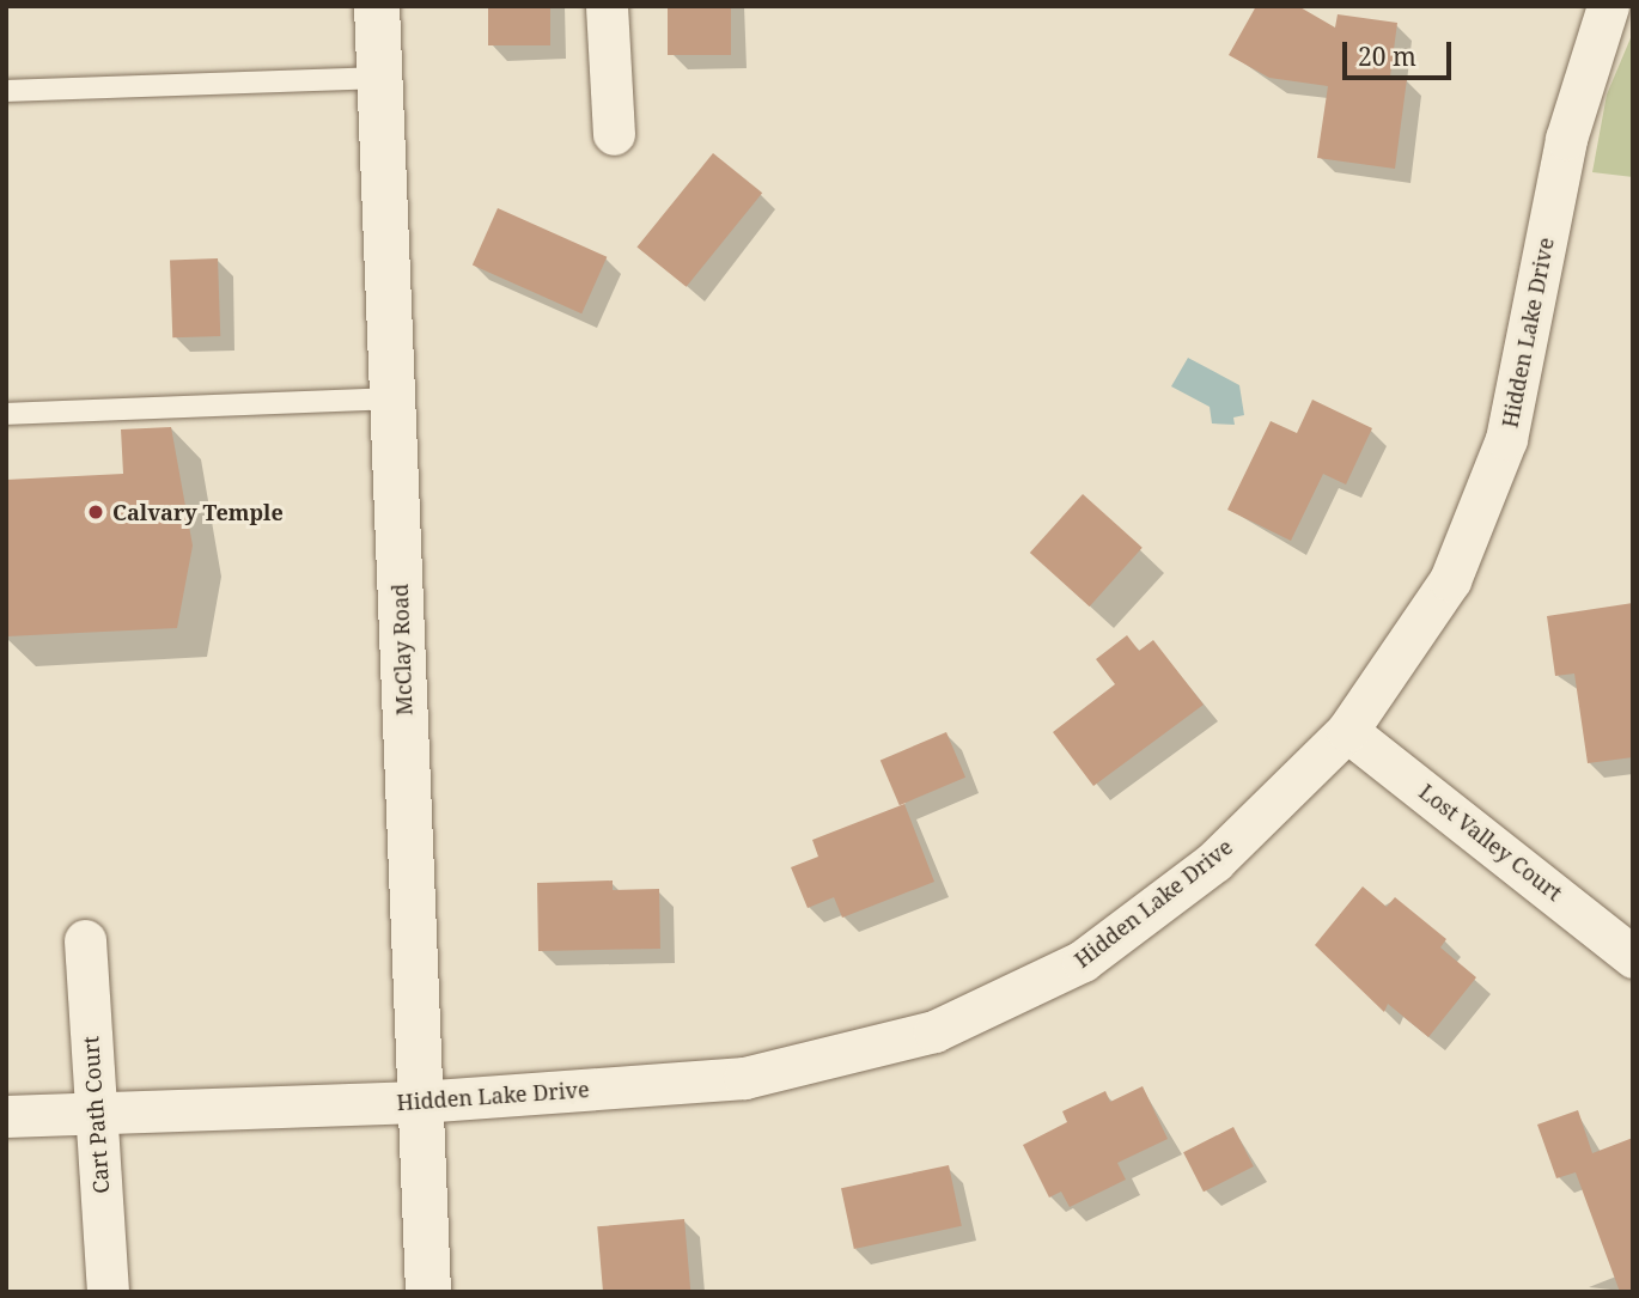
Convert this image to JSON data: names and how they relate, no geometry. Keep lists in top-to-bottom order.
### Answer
{
  "streets": {
    "main road": ["McClay Road"],
    "street": ["Hidden Lake Drive", "Lost Valley Court", "Cart Path Court"]
  },
  "crossings": [
    ["Hidden Lake Drive", "McClay Road"],
    ["Hidden Lake Drive", "Lost Valley Court"],
    ["Hidden Lake Drive", "Cart Path Court"]
  ],
  "places": ["Calvary Temple"],
  "scale_bar": "20 m"
}
